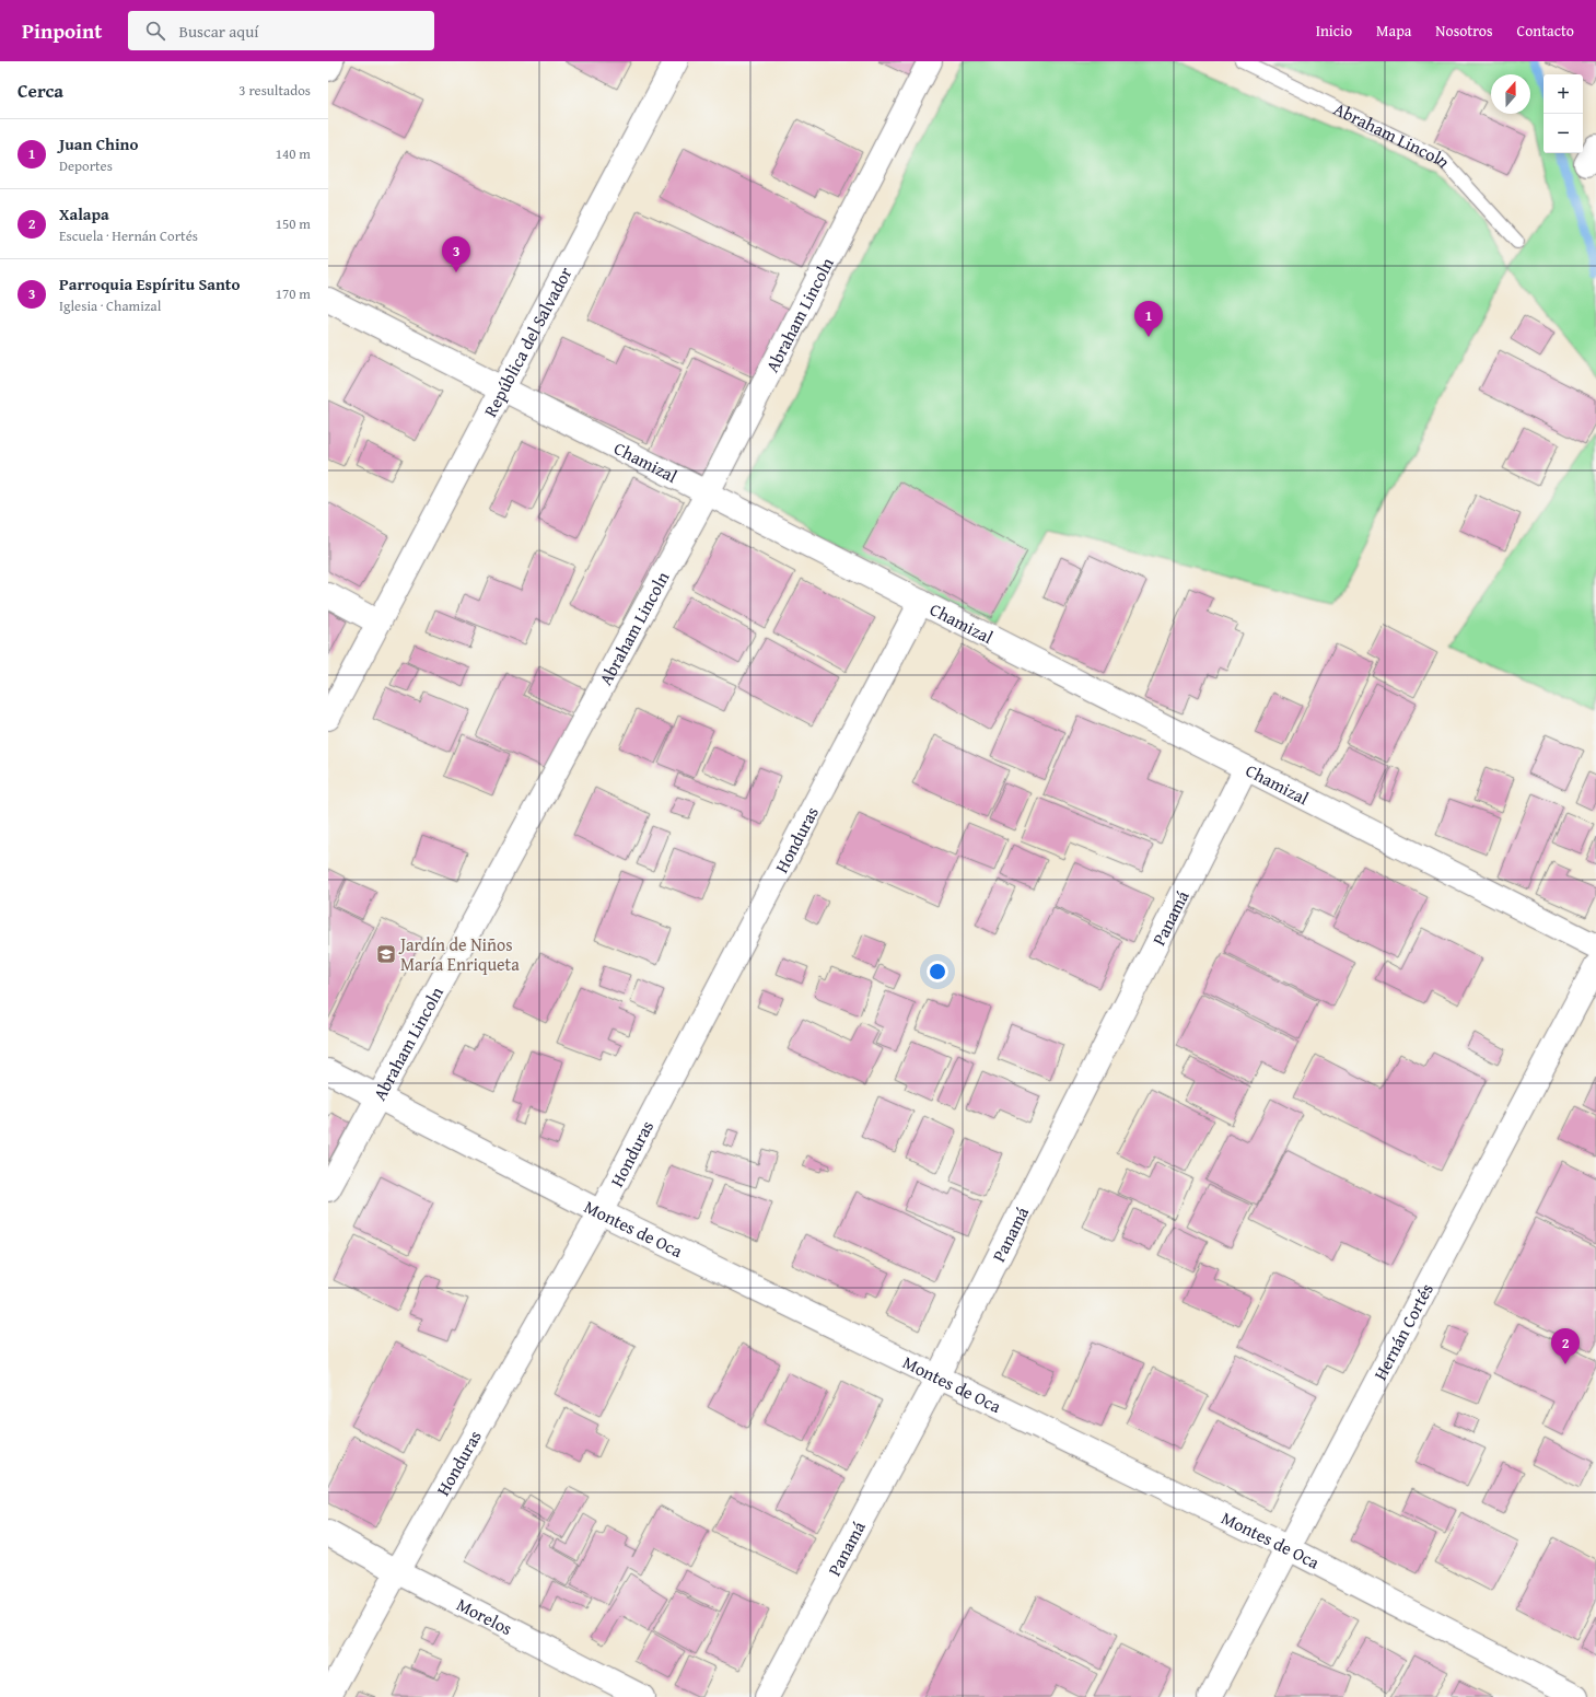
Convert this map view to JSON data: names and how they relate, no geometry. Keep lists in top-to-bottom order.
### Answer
{
  "streets": {
    "street": [
      "Abraham Lincoln",
      "República del Salvador",
      "Chamizal",
      "Honduras",
      "Panamá",
      "Montes de Oca",
      "Hernán Cortés",
      "Morelos"
    ]
  },
  "crossings": [
    ["Abraham Lincoln", "Chamizal"],
    ["Abraham Lincoln", "Montes de Oca"],
    ["República del Salvador", "Chamizal"],
    ["Chamizal", "Honduras"],
    ["Chamizal", "Panamá"],
    ["Honduras", "Montes de Oca"],
    ["Honduras", "Morelos"],
    ["Panamá", "Montes de Oca"],
    ["Montes de Oca", "Hernán Cortés"]
  ],
  "places": {
    "school or university": ["Jardín de Niños María Enriqueta"]
  },
  "north": "top",
  "page": {
    "header": "Pinpoint",
    "search": "Buscar aquí",
    "nav": [
      "Inicio",
      "Mapa",
      "Nosotros",
      "Contacto"
    ],
    "heading": ["Cerca", "3 resultados"],
    "map_buttons": ["+", "−"],
    "list": [
      {
        "mark": "1",
        "name": "Juan Chino",
        "note": "Deportes",
        "value": "140 m"
      },
      {
        "mark": "2",
        "name": "Xalapa",
        "note": "Escuela · Hernán Cortés",
        "value": "150 m"
      },
      {
        "mark": "3",
        "name": "Parroquia Espíritu Santo",
        "note": "Iglesia · Chamizal",
        "value": "170 m"
      }
    ],
    "pins": ["3", "1", "2"]
  }
}
